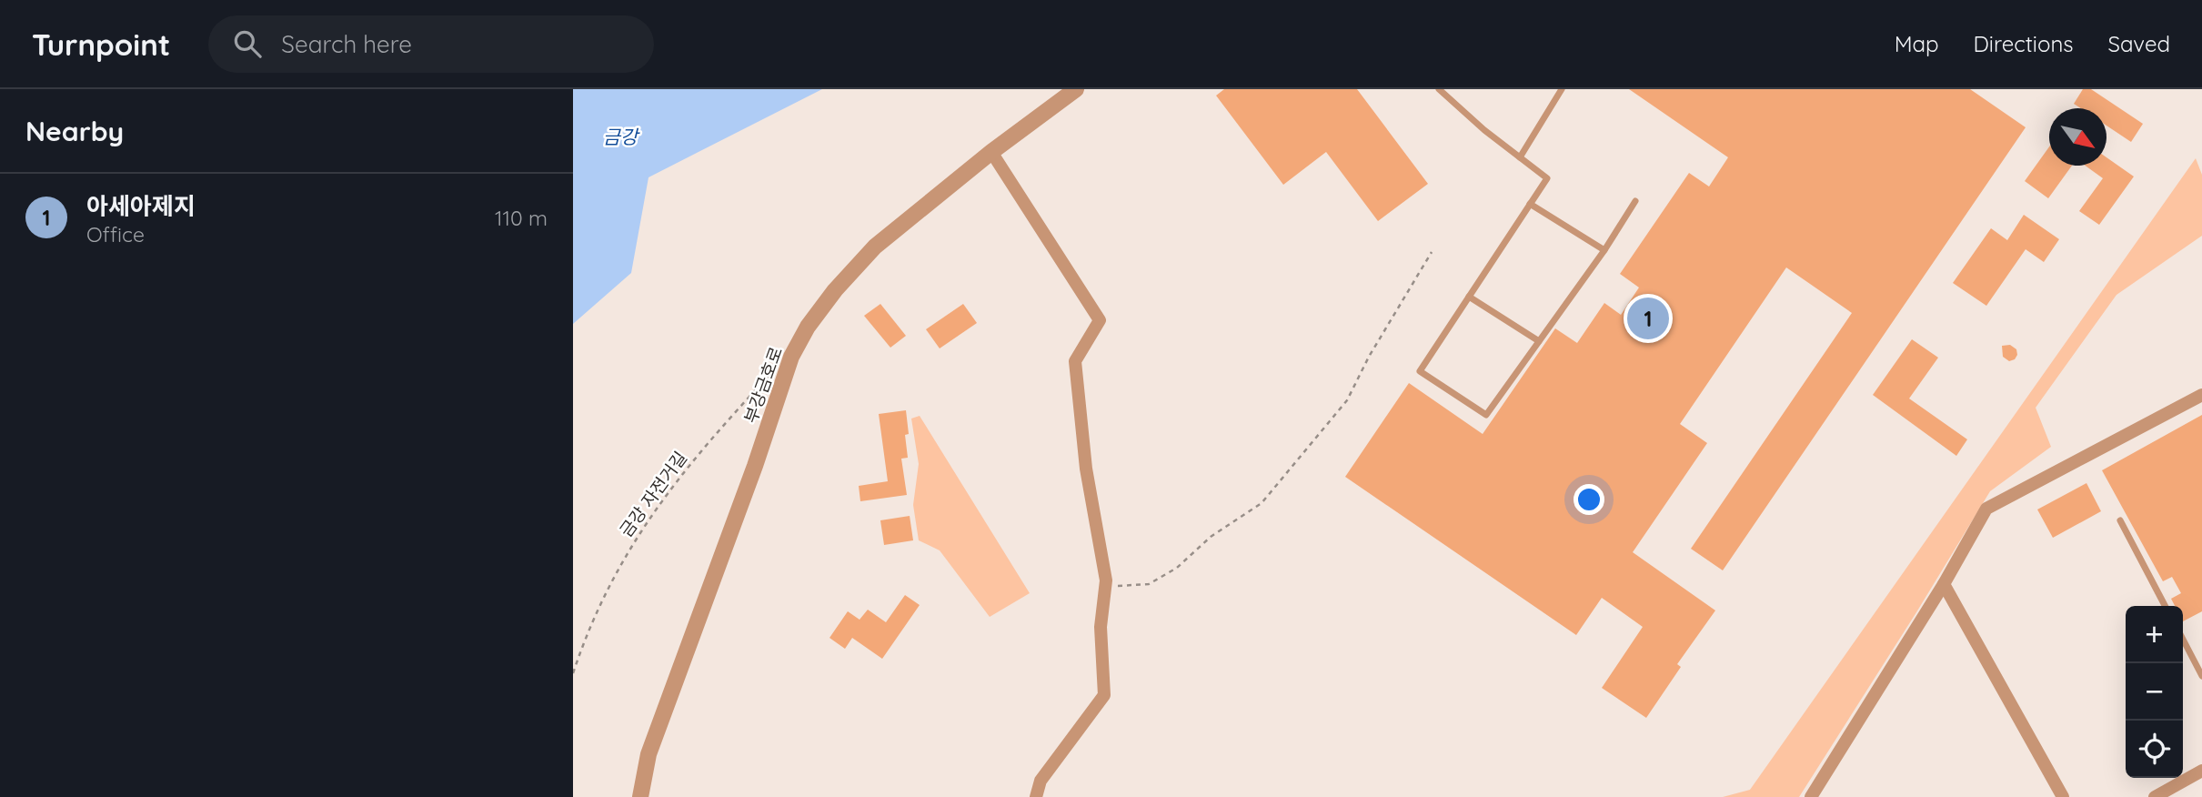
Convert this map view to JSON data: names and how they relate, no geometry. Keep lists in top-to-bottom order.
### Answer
{
  "streets": {
    "street": ["부강금호로"],
    "path": ["금강 자전거길"]
  },
  "water": ["금강"],
  "north": "bottom right",
  "page": {
    "header": "Turnpoint",
    "search": "Search here",
    "nav": ["Map", "Directions", "Saved"],
    "heading": "Nearby",
    "list": [
      {
        "mark": "1",
        "name": "아세아제지",
        "note": "Office",
        "value": "110 m"
      }
    ],
    "pins": "1",
    "map_buttons": ["+", "−"]
  }
}
